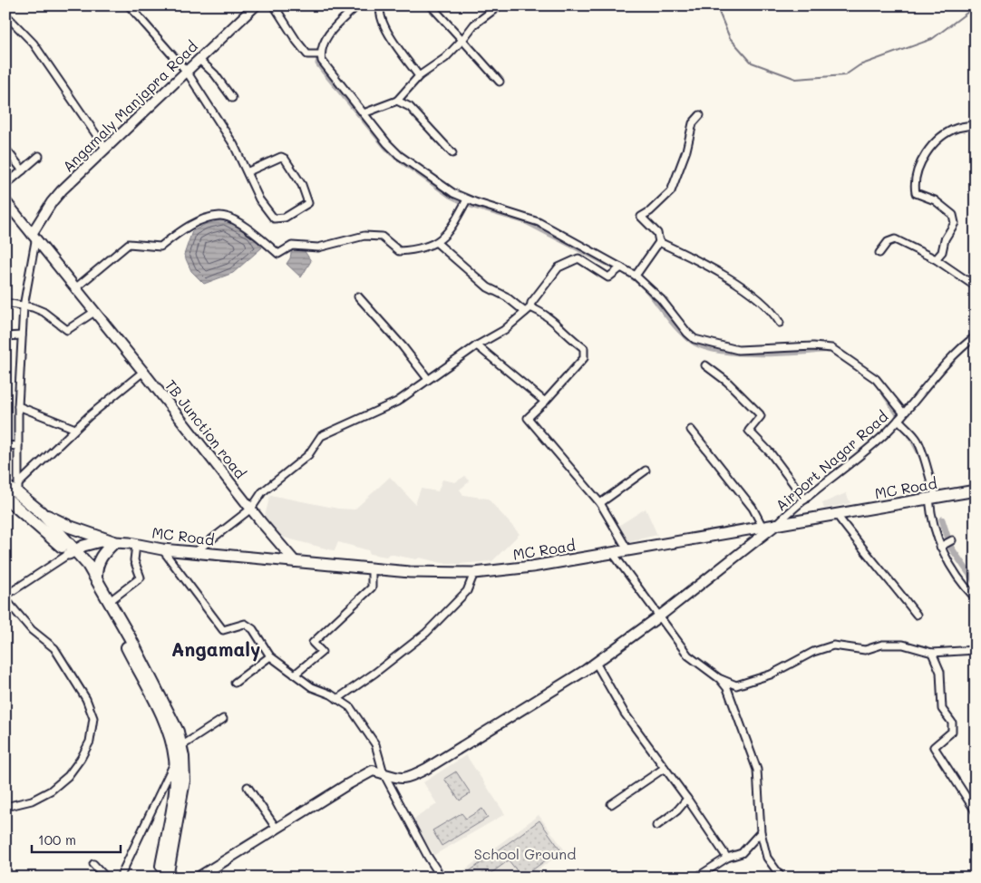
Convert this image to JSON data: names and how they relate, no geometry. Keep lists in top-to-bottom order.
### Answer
{
  "streets": {
    "main road": ["Angamaly Manjapra Road", "TB Junction road", "MC Road"],
    "street": ["Airport Nagar Road"]
  },
  "crossings": [
    ["Angamaly Manjapra Road", "TB Junction road"],
    ["TB Junction road", "MC Road"],
    ["Airport Nagar Road", "MC Road"]
  ],
  "districts": ["Angamaly"],
  "parks": ["School Ground"],
  "scale_bar": "100 m"
}
